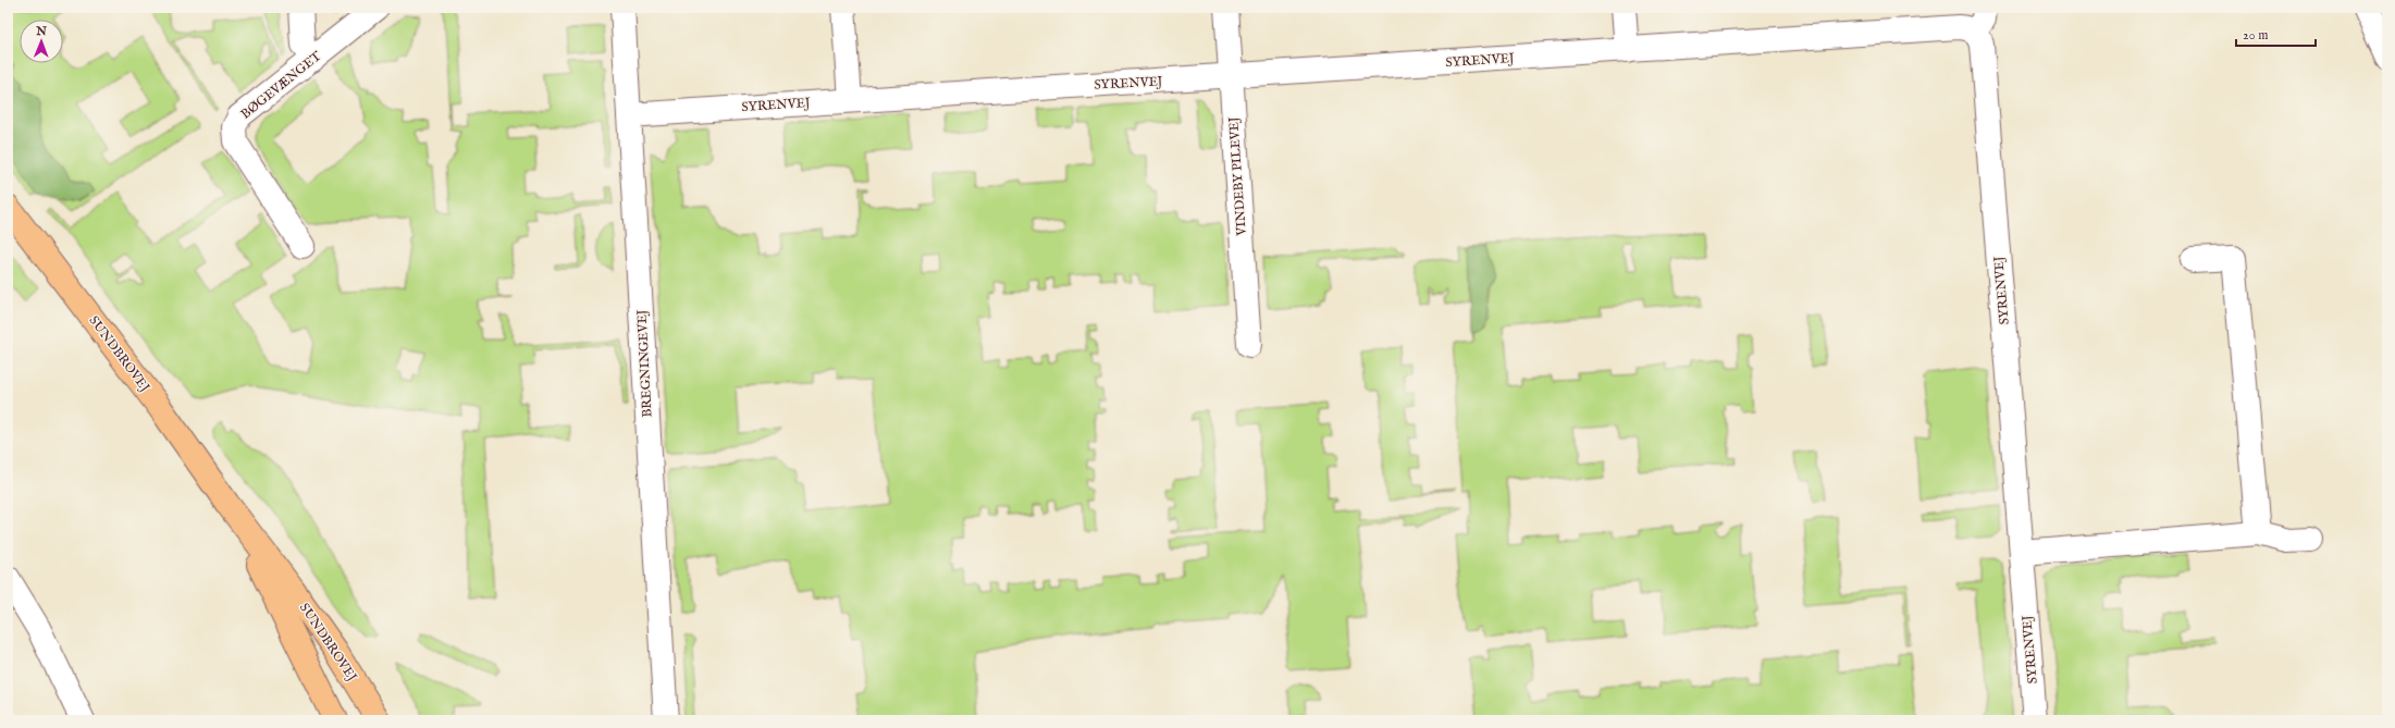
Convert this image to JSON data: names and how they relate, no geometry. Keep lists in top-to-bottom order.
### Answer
{
  "streets": {
    "main road": ["SUNDBROVEJ"],
    "street": [
      "SYRENVEJ",
      "BØGEVÆNGET",
      "VINDEBY PILEVEJ",
      "BREGNINGEVEJ"
    ]
  },
  "crossings": [
    ["SYRENVEJ", "VINDEBY PILEVEJ"],
    ["SYRENVEJ", "BREGNINGEVEJ"]
  ],
  "scale_bar": "20 m",
  "north": "top"
}
